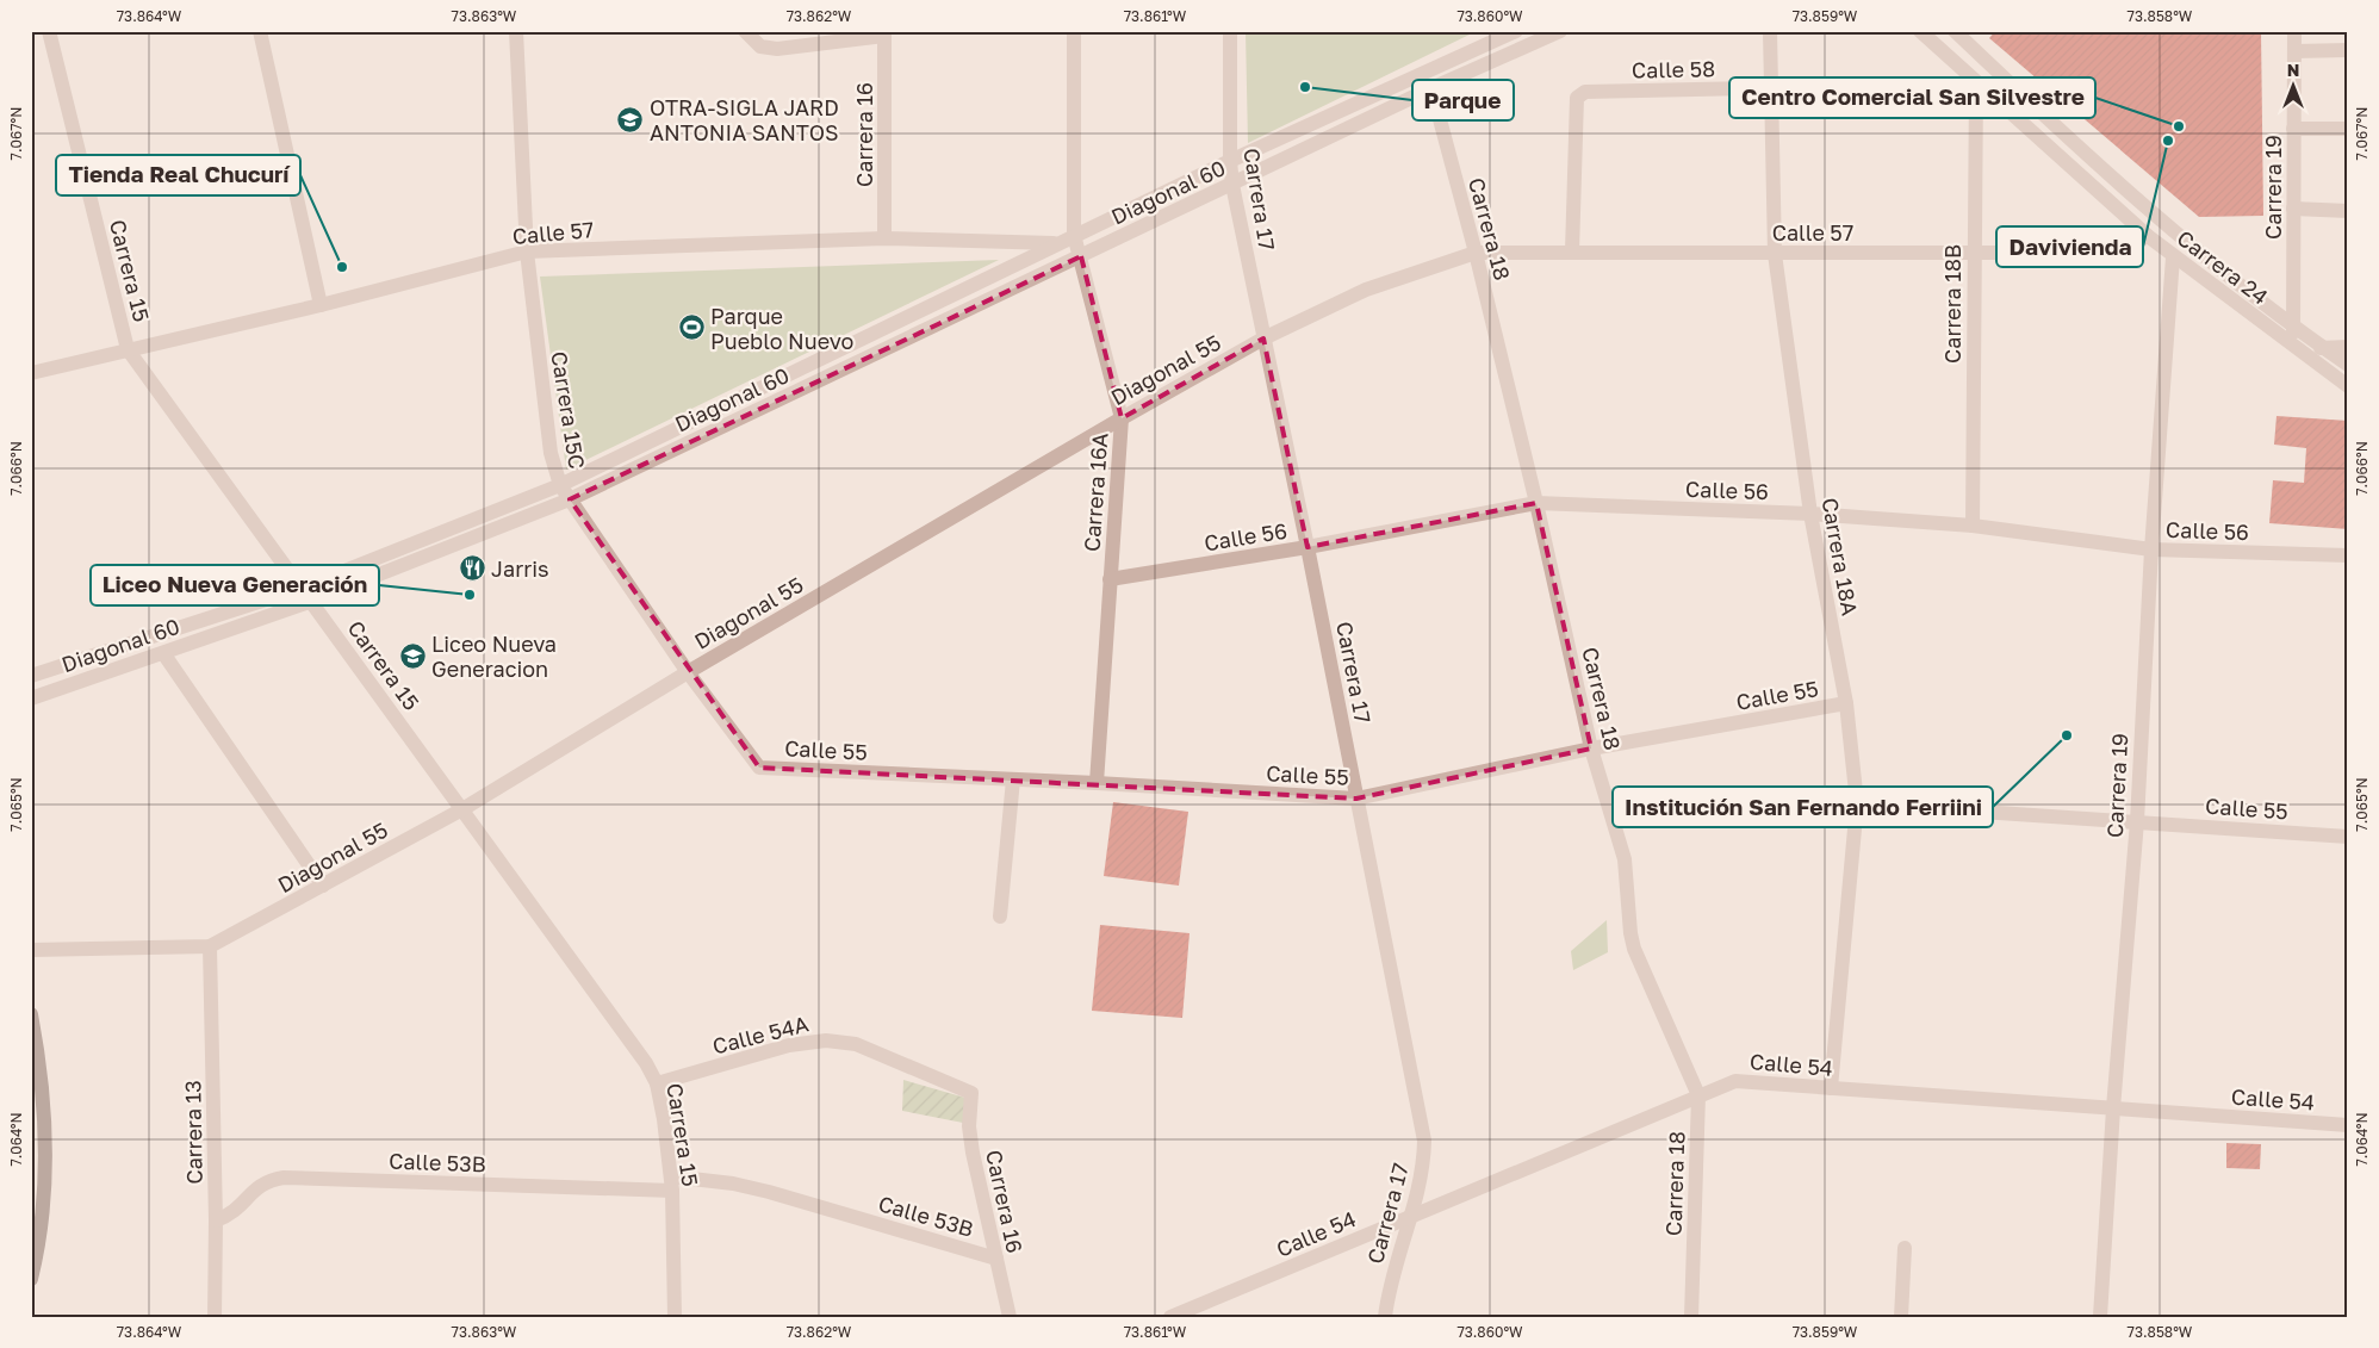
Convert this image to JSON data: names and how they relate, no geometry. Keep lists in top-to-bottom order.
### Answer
{
  "streets": {
    "street": [
      "Calle 58",
      "Carrera 16",
      "Carrera 19",
      "Diagonal 60",
      "Carrera 17",
      "Carrera 18",
      "Calle 57",
      "Carrera 24",
      "Carrera 15",
      "Carrera 18B",
      "Diagonal 55",
      "Carrera 15C",
      "Calle 56",
      "Carrera 16A",
      "Carrera 18A",
      "Calle 55",
      "Calle 54A",
      "Calle 54",
      "Carrera 13",
      "Calle 53B"
    ]
  },
  "crossings": [
    ["Calle 58", "Calle 57"],
    ["Calle 58", "Carrera 24"],
    ["Calle 58", "Carrera 18B"],
    ["Calle 58", "Carrera 18A"],
    ["Carrera 16", "Calle 57"],
    ["Carrera 16", "Calle 54A"],
    ["Carrera 16", "Calle 53B"],
    ["Carrera 19", "Carrera 24"],
    ["Carrera 19", "Calle 56"],
    ["Carrera 19", "Calle 55"],
    ["Carrera 19", "Calle 54"],
    ["Diagonal 60", "Carrera 17"],
    ["Diagonal 60", "Carrera 18"],
    ["Diagonal 60", "Calle 57"],
    ["Diagonal 60", "Carrera 15"],
    ["Diagonal 60", "Carrera 15C"],
    ["Diagonal 60", "Carrera 16A"],
    ["Carrera 17", "Diagonal 55"],
    ["Carrera 17", "Calle 56"],
    ["Carrera 17", "Calle 55"],
    ["Carrera 17", "Calle 54"],
    ["Carrera 18", "Calle 57"],
    ["Carrera 18", "Diagonal 55"],
    ["Carrera 18", "Calle 56"],
    ["Carrera 18", "Calle 55"],
    ["Carrera 18", "Calle 54"],
    ["Calle 57", "Carrera 24"],
    ["Calle 57", "Carrera 15"],
    ["Calle 57", "Carrera 18B"],
    ["Calle 57", "Diagonal 55"],
    ["Calle 57", "Carrera 15C"],
    ["Calle 57", "Carrera 18A"],
    ["Carrera 24", "Carrera 18B"],
    ["Carrera 15", "Diagonal 55"],
    ["Carrera 15", "Calle 54A"],
    ["Carrera 15", "Calle 53B"],
    ["Carrera 18B", "Calle 56"],
    ["Diagonal 55", "Carrera 15C"],
    ["Diagonal 55", "Carrera 16A"],
    ["Diagonal 55", "Carrera 13"],
    ["Carrera 15C", "Calle 55"],
    ["Calle 56", "Carrera 16A"],
    ["Calle 56", "Carrera 18A"],
    ["Carrera 16A", "Calle 55"],
    ["Carrera 18A", "Calle 55"],
    ["Carrera 18A", "Calle 54"],
    ["Carrera 13", "Calle 53B"]
  ],
  "places": {
    "other": [
      "Parque",
      "Centro Comercial San Silvestre",
      "Davivienda",
      "Tienda Real Chucurí",
      "Liceo Nueva Generación",
      "Institución San Fernando Ferriini"
    ],
    "school or university": ["OTRA-SIGLA JARD ANTONIA SANTOS", "Liceo Nueva Generacion"],
    "sports": ["Parque Pueblo Nuevo"],
    "restaurant": ["Jarris"]
  },
  "north": "top",
  "coordinates": [
    "73.864°W",
    "73.863°W",
    "73.862°W",
    "73.861°W",
    "73.860°W",
    "73.859°W",
    "73.858°W",
    "7.067°N",
    "7.066°N",
    "7.065°N",
    "7.064°N"
  ]
}
